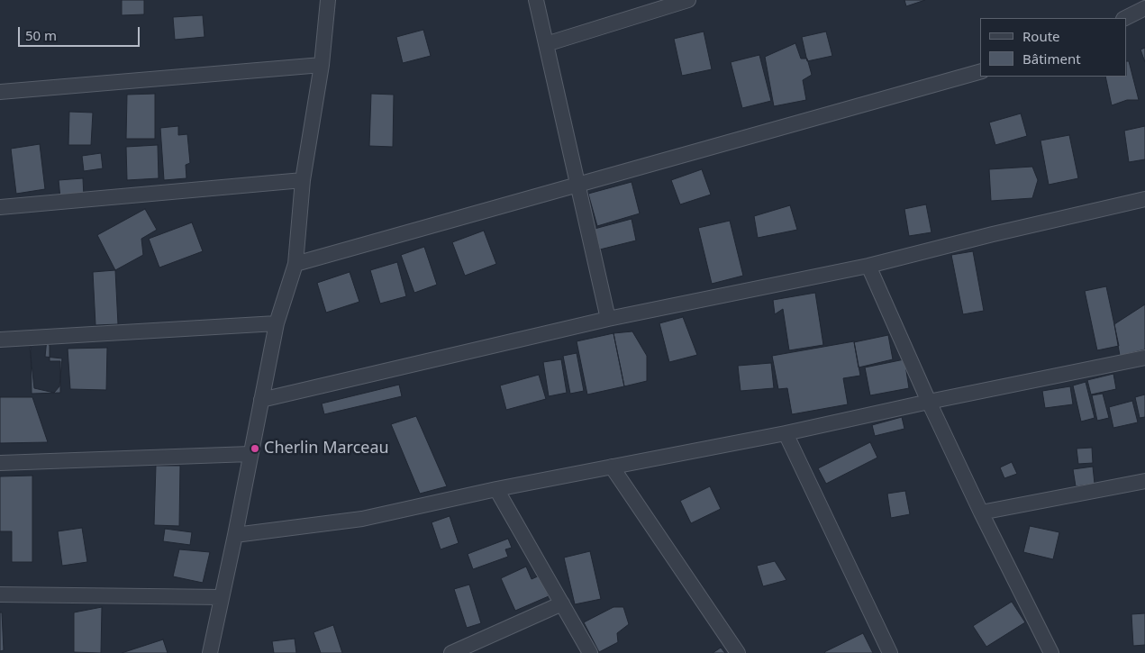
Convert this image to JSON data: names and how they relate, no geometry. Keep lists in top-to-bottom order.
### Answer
{
  "places": ["Cherlin Marceau"],
  "legend": ["Route", "Bâtiment"],
  "scale_bar": "50 m"
}
